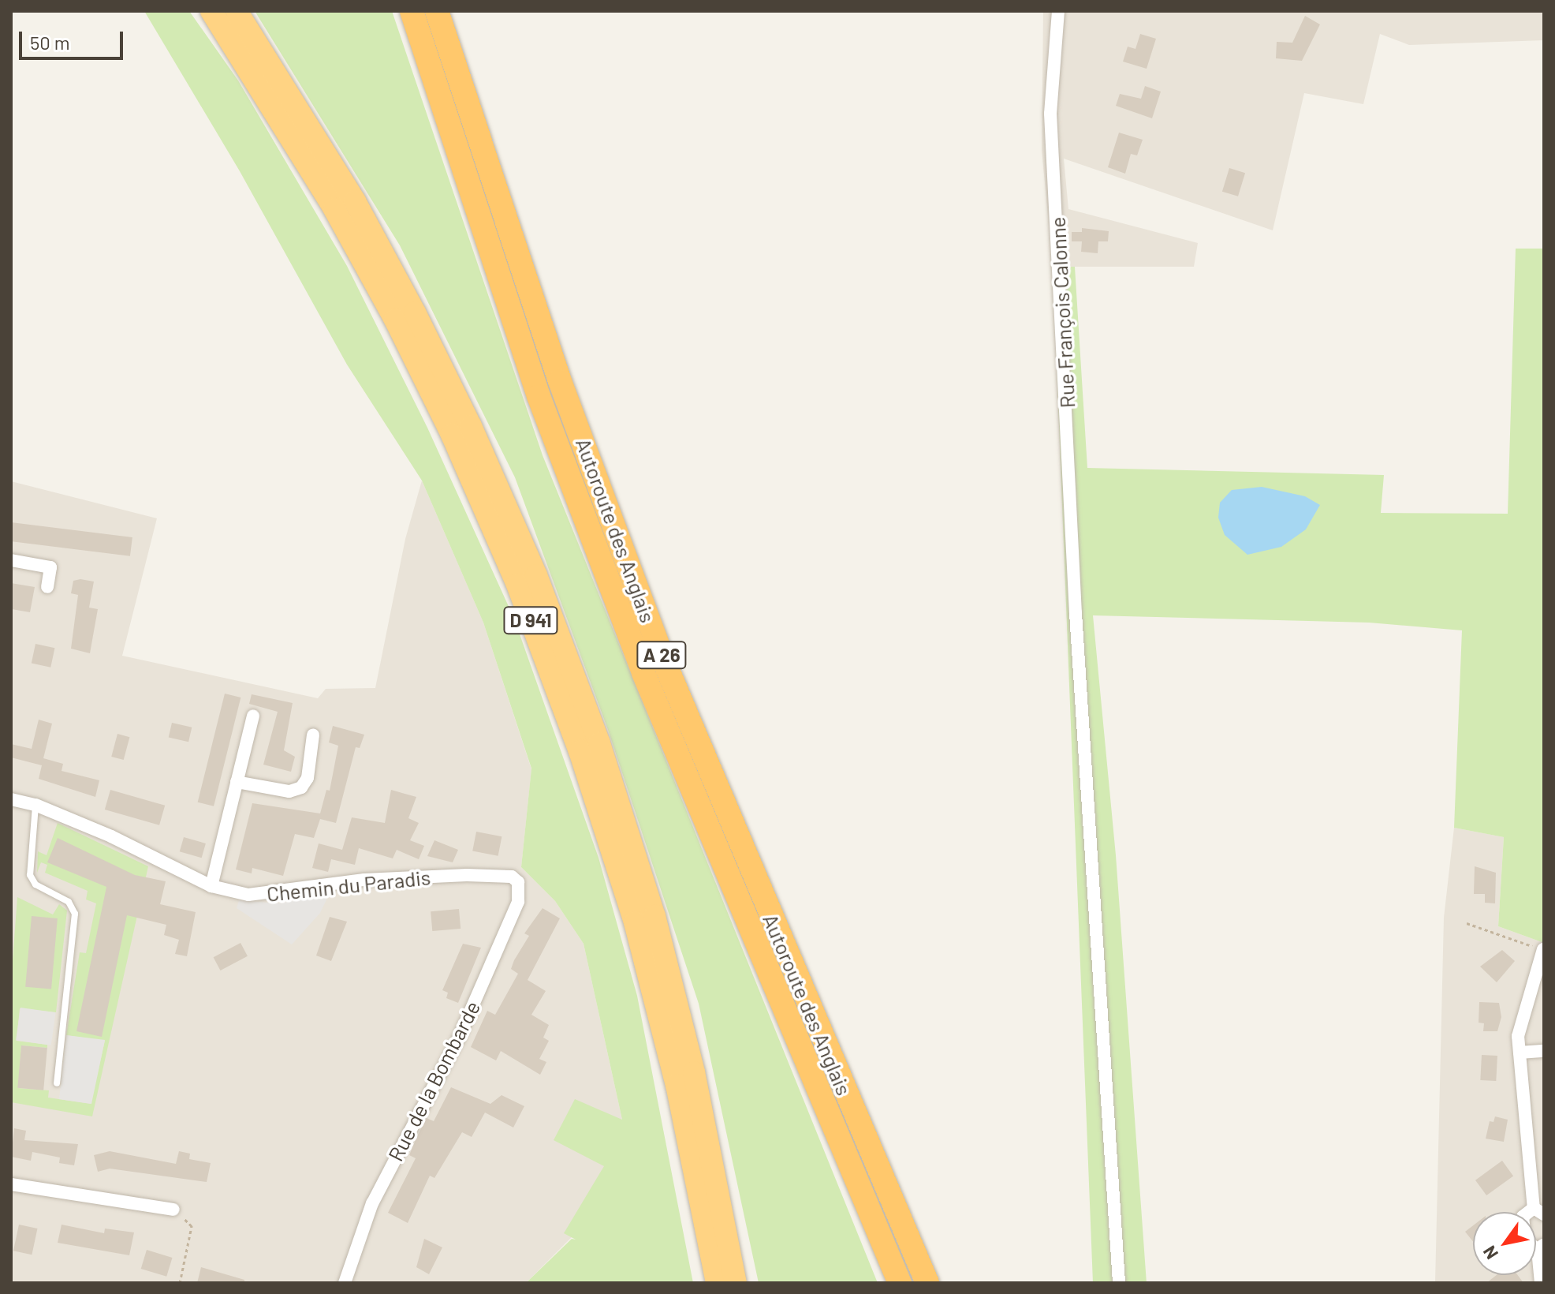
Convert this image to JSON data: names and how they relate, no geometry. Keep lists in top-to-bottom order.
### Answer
{
  "streets": {
    "highway": ["Autoroute des Anglais", "D 941", "A 26"],
    "street": ["Rue François Calonne", "Chemin du Paradis", "Rue de la Bombarde"]
  },
  "crossings": [
    ["Chemin du Paradis", "Rue de la Bombarde"]
  ],
  "scale_bar": "50 m",
  "north": "bottom left"
}
